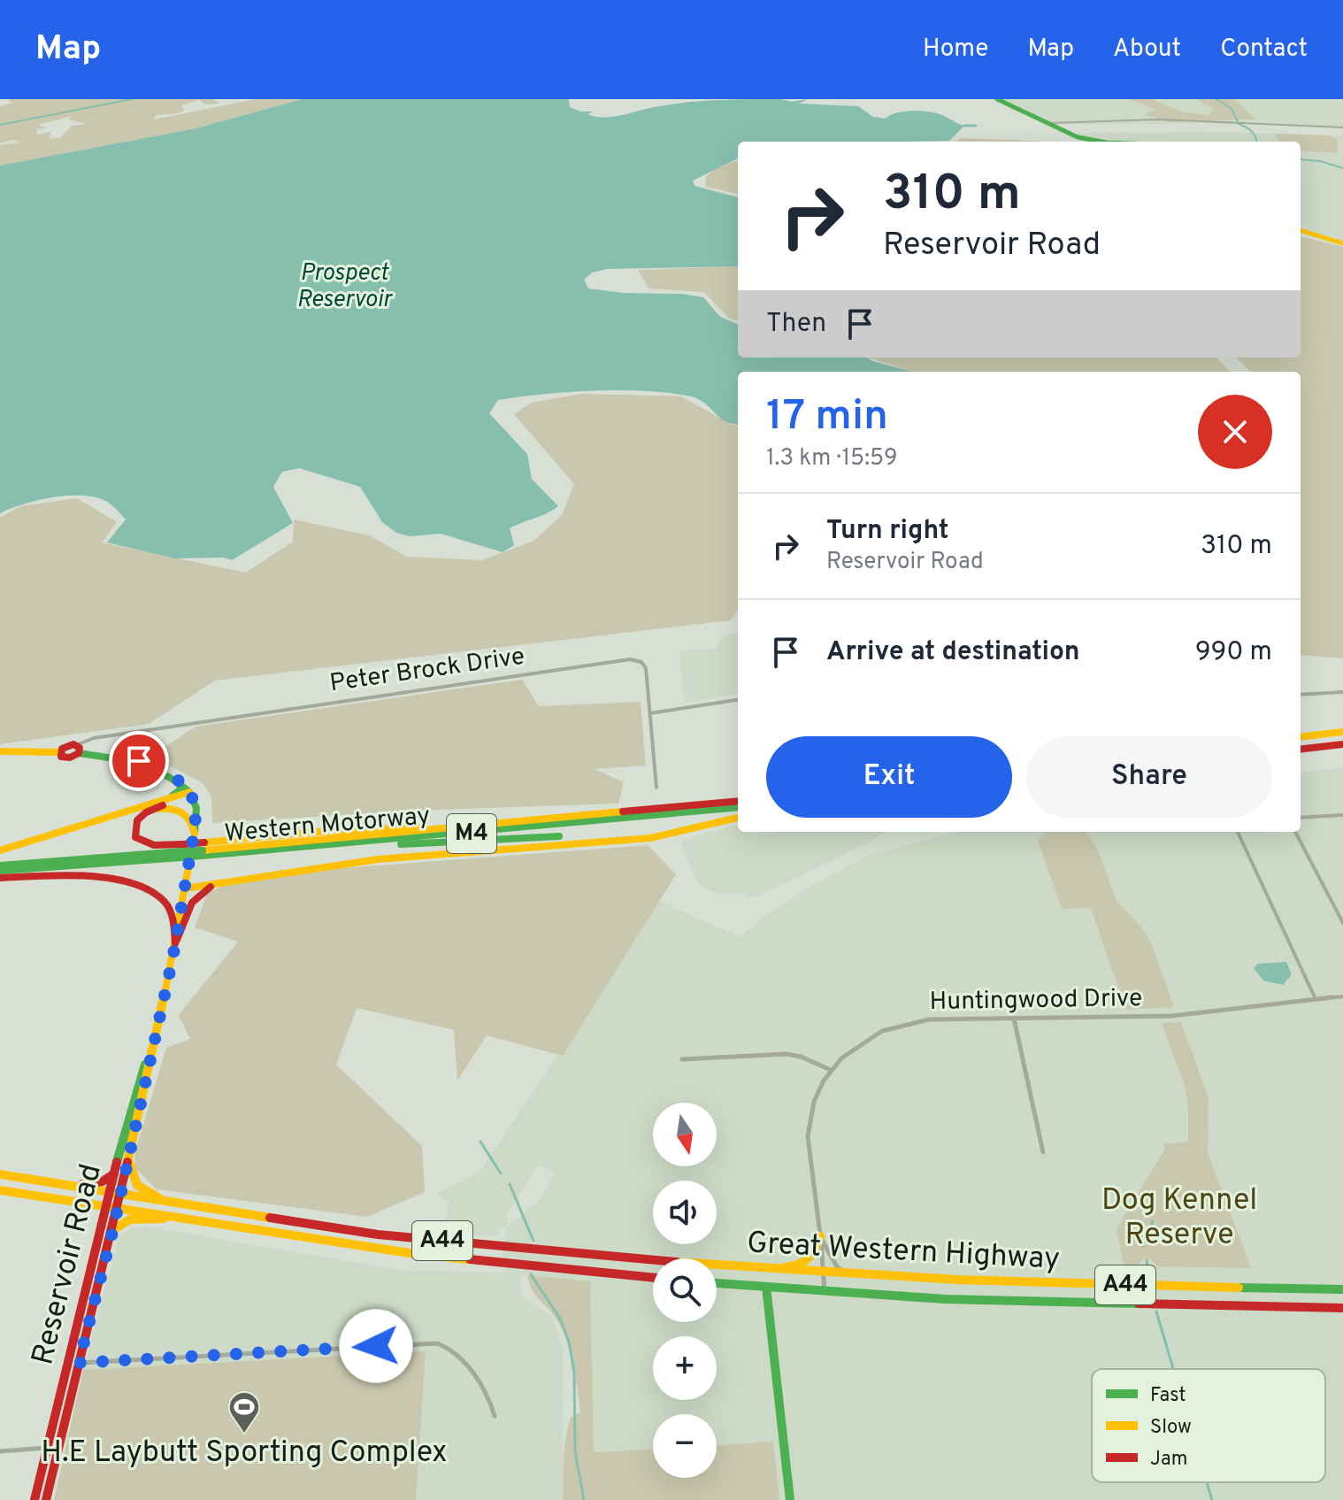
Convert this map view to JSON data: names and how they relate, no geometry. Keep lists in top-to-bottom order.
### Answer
{
  "streets": {
    "main road": [
      "Western Motorway",
      "M4",
      "A44",
      "Great Western Highway",
      "Reservoir Road"
    ],
    "street": ["Peter Brock Drive", "Huntingwood Drive"]
  },
  "crossings": [
    ["Western Motorway", "M4"],
    ["Huntingwood Drive", "Great Western Highway"],
    ["A44", "Reservoir Road"],
    ["Great Western Highway", "Reservoir Road"]
  ],
  "water": ["Prospect Reservoir"],
  "parks": ["Dog Kennel Reserve"],
  "places": {
    "sports": ["H.E Laybutt Sporting Complex"]
  },
  "legend": ["Fast", "Slow", "Jam"],
  "north": "bottom",
  "page": {
    "header": "Map",
    "nav": [
      "Home",
      "Map",
      "About",
      "Contact"
    ],
    "turn": ["310 m", "Reservoir Road"],
    "then": "Then",
    "heading": ["17 min", "1.3 km · 15:59"],
    "list": [
      {
        "name": "Turn right",
        "note": "Reservoir Road",
        "value": "310 m"
      },
      {
        "name": "Arrive at destination",
        "value": "990 m"
      }
    ],
    "buttons": ["Exit", "Share"],
    "map_buttons": ["+", "−"]
  }
}
